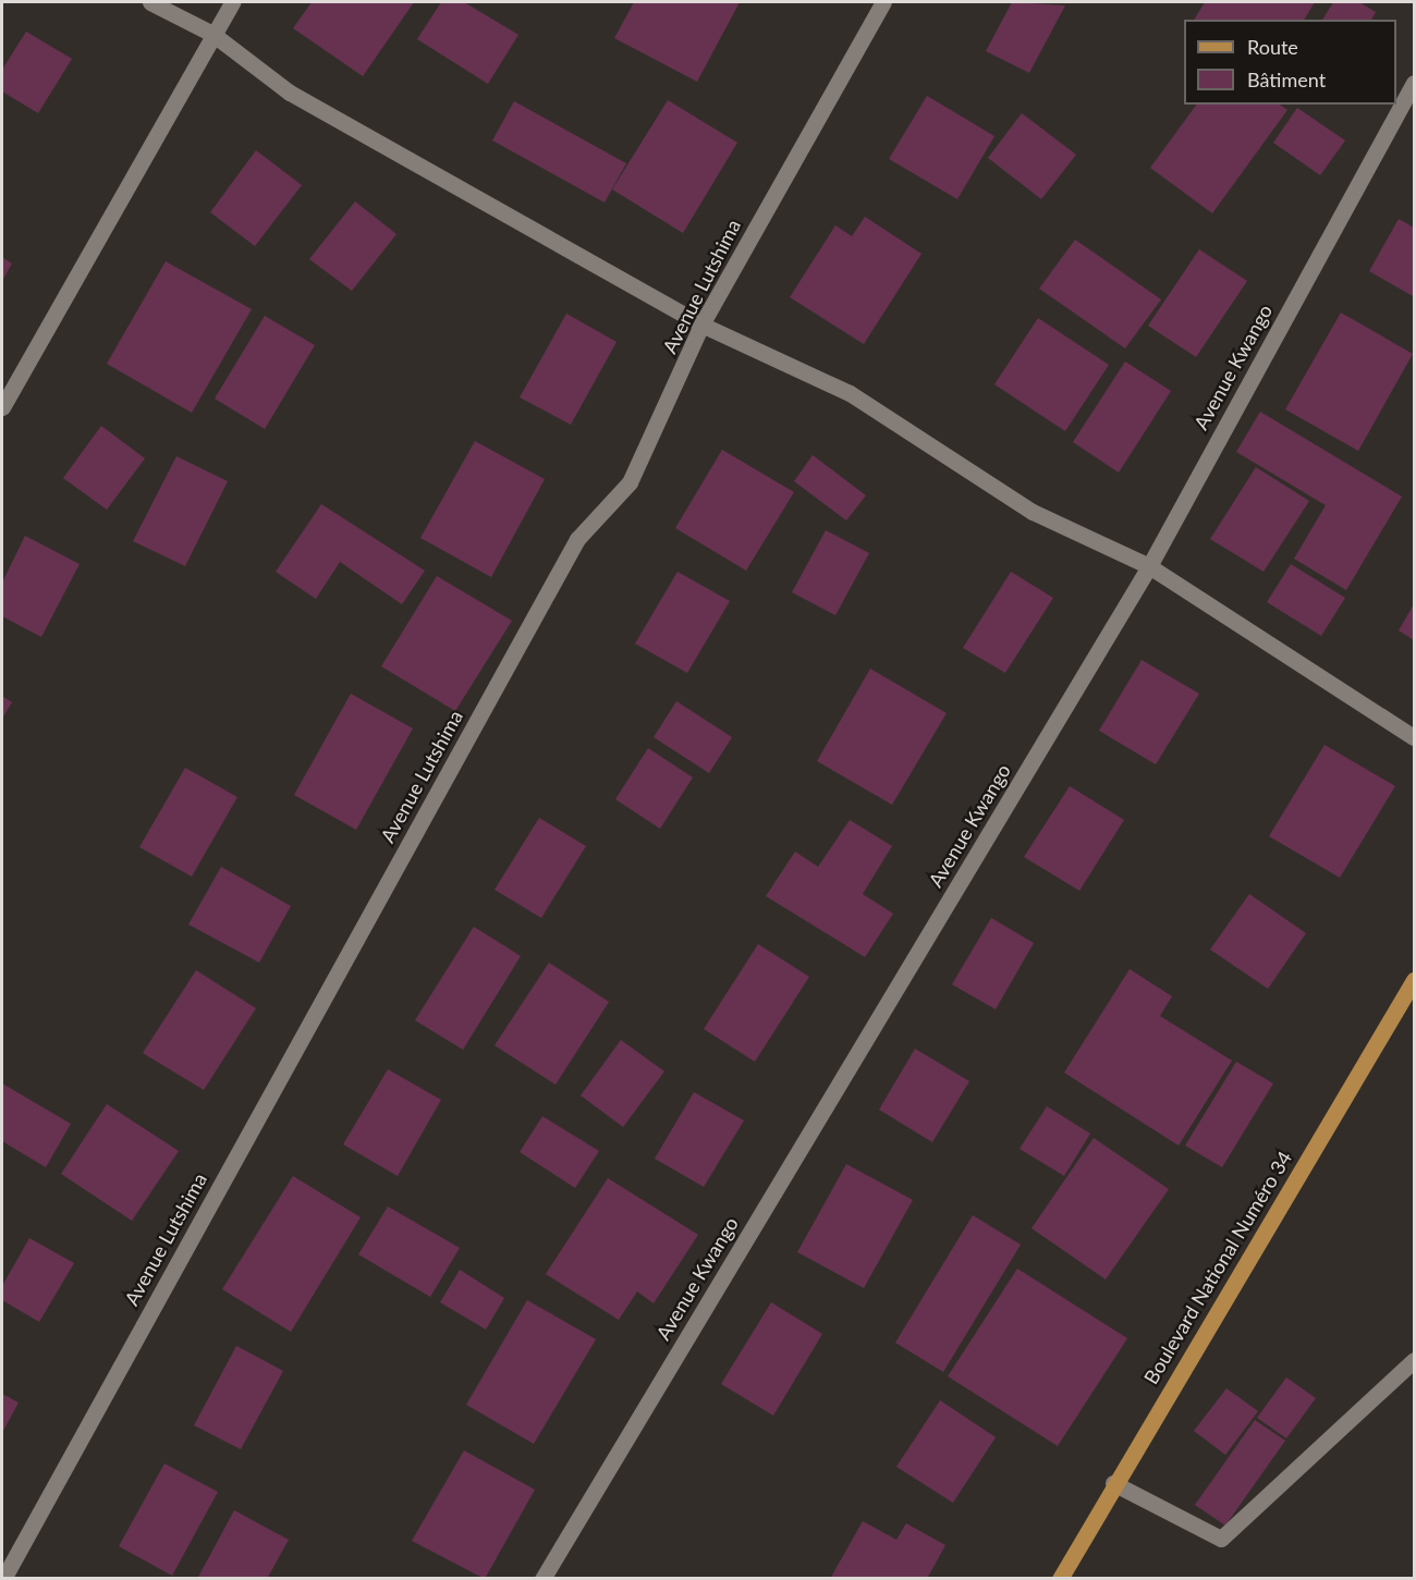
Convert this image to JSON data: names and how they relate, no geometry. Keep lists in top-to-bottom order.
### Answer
{
  "streets": {
    "main road": ["Boulevard National Numéro 34"],
    "street": ["Avenue Lutshima", "Avenue Kwango"]
  },
  "legend": ["Route", "Bâtiment"]
}
